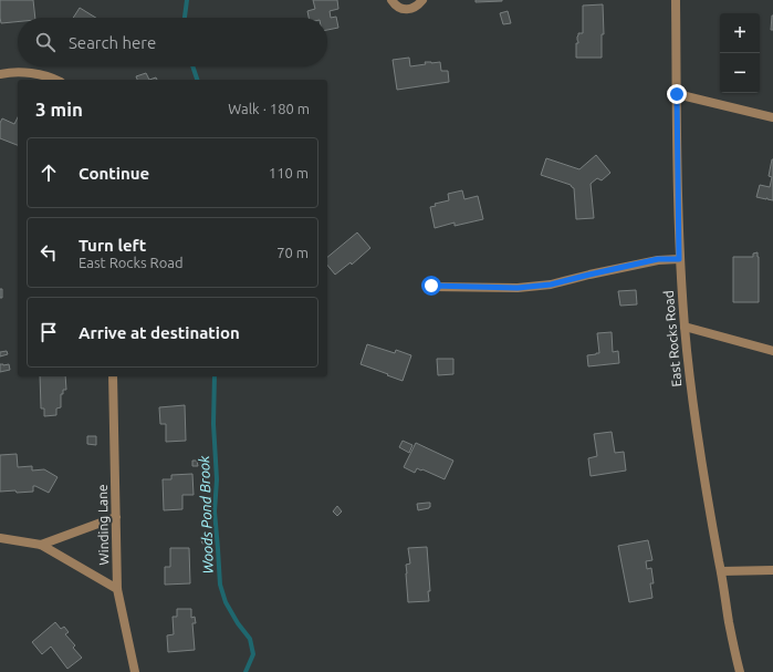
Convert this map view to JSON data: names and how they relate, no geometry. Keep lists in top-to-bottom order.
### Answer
{
  "streets": {
    "street": ["East Rocks Road", "Winding Lane"]
  },
  "water": ["Woods Pond Brook"],
  "page": {
    "map_buttons": ["+", "−"],
    "search": "Search here",
    "heading": ["3 min", "Walk · 180 m"],
    "list": [
      ["Continue", "110 m"],
      ["Turn left", "East Rocks Road", "70 m"],
      "Arrive at destination"
    ]
  }
}
